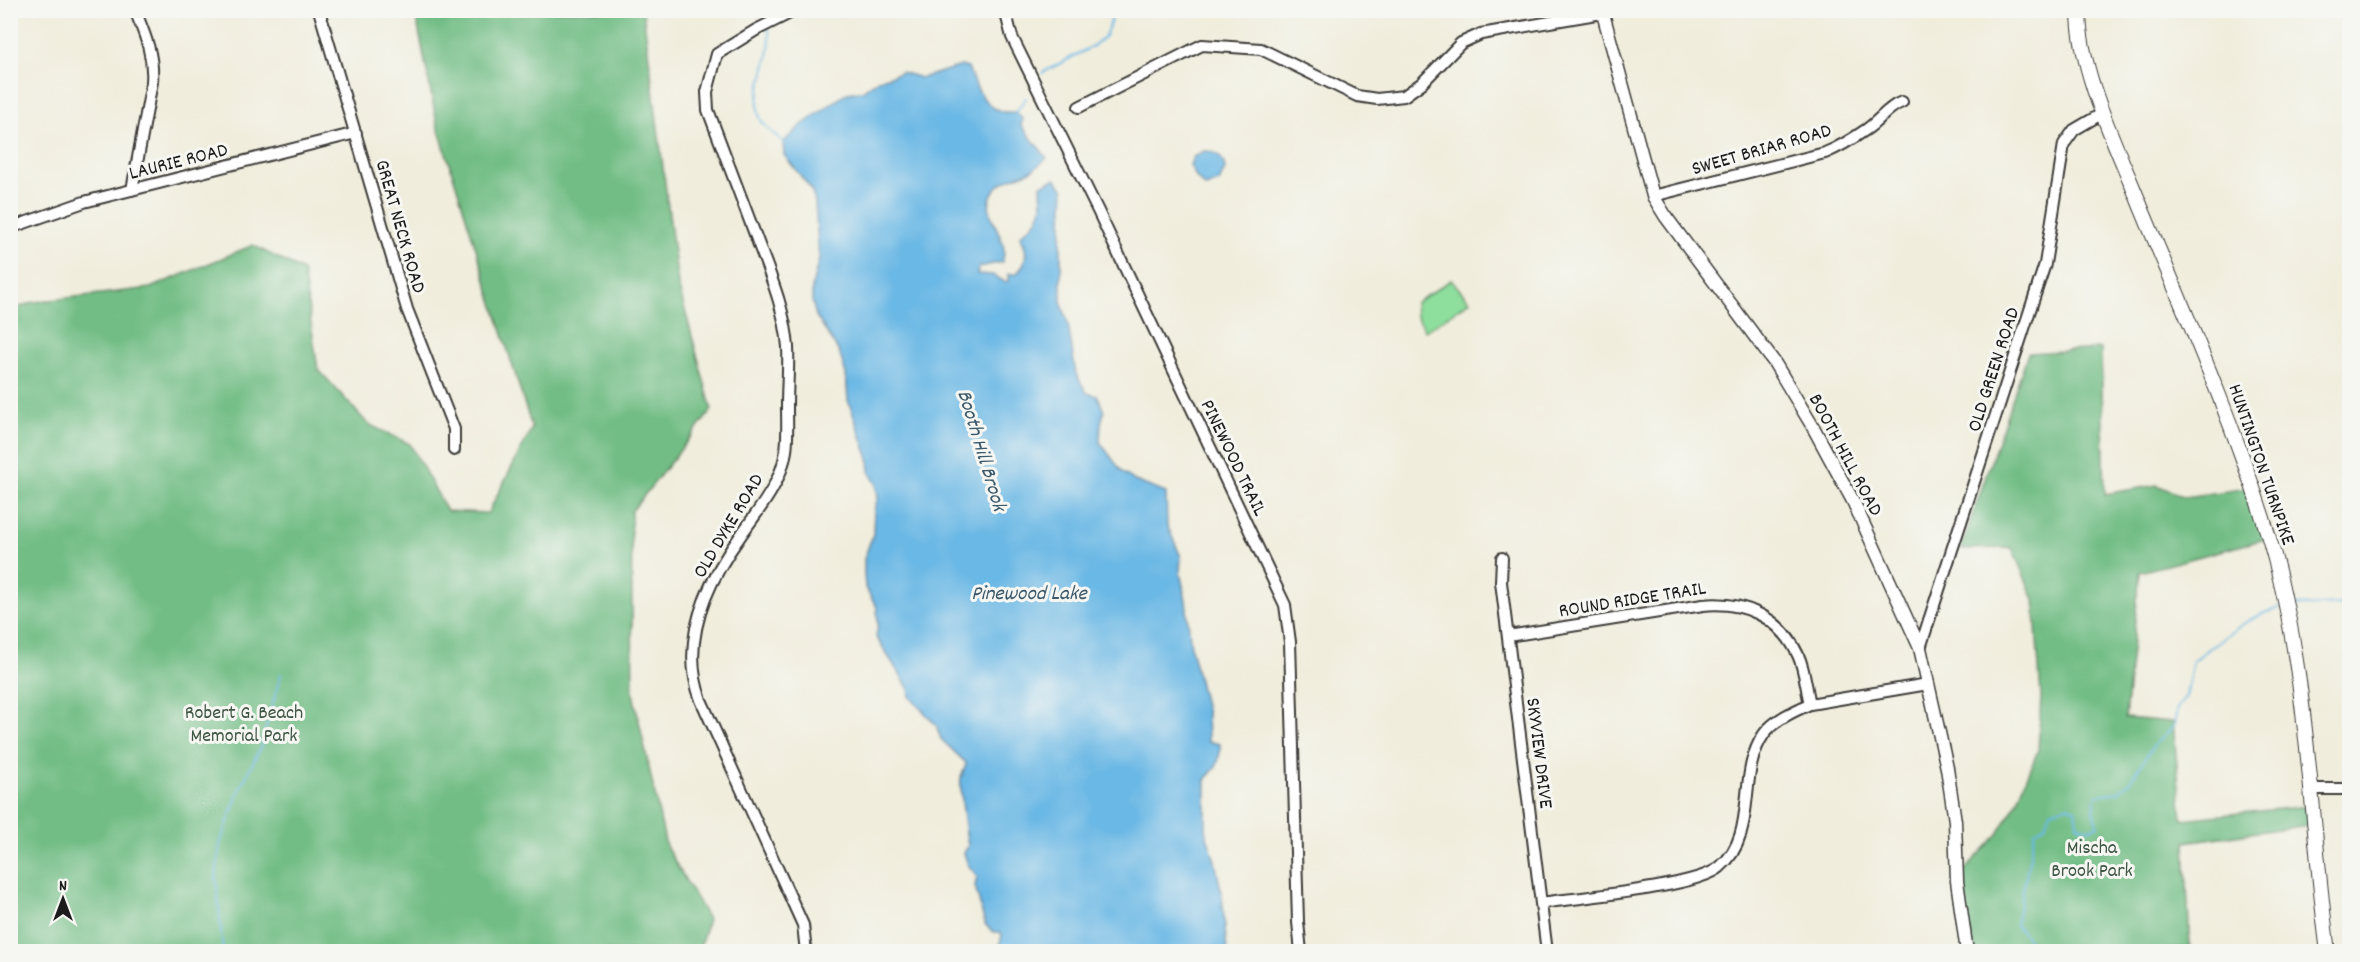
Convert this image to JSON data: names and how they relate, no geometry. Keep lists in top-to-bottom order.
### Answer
{
  "streets": {
    "main road": ["HUNTINGTON TURNPIKE"],
    "street": [
      "SWEET BRIAR ROAD",
      "LAURIE ROAD",
      "GREAT NECK ROAD",
      "OLD GREEN ROAD",
      "BOOTH HILL ROAD",
      "PINEWOOD TRAIL",
      "OLD DYKE ROAD",
      "ROUND RIDGE TRAIL",
      "SKYVIEW DRIVE"
    ]
  },
  "crossings": [
    ["SWEET BRIAR ROAD", "BOOTH HILL ROAD"],
    ["LAURIE ROAD", "GREAT NECK ROAD"],
    ["OLD GREEN ROAD", "BOOTH HILL ROAD"],
    ["OLD GREEN ROAD", "HUNTINGTON TURNPIKE"],
    ["ROUND RIDGE TRAIL", "SKYVIEW DRIVE"]
  ],
  "water": ["Booth Hill Brook", "Pinewood Lake"],
  "parks": ["Robert G. Beach Memorial Park", "Mischa Brook Park"],
  "north": "top"
}
